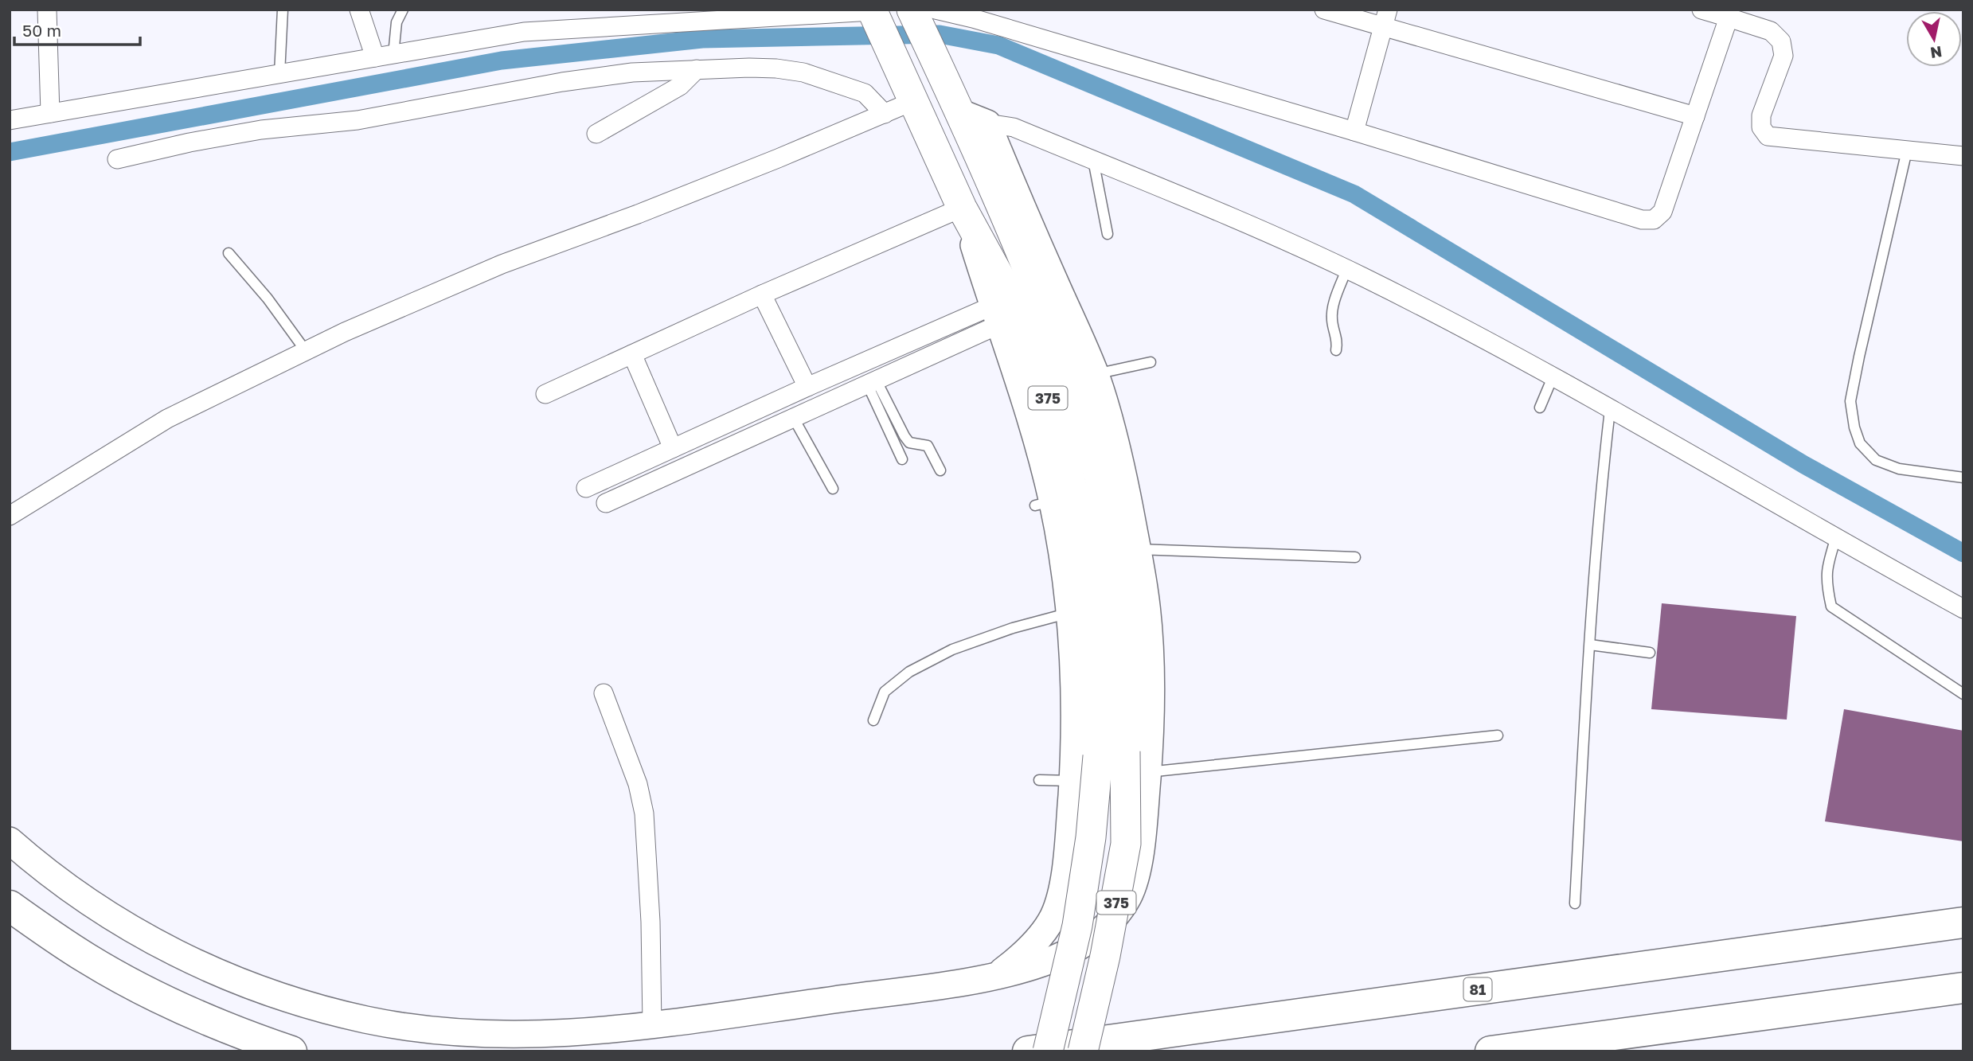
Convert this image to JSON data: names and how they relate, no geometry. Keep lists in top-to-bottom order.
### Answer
{
  "streets": {
    "highway": ["81"],
    "main road": ["375"]
  },
  "scale_bar": "50 m",
  "north": "bottom"
}
